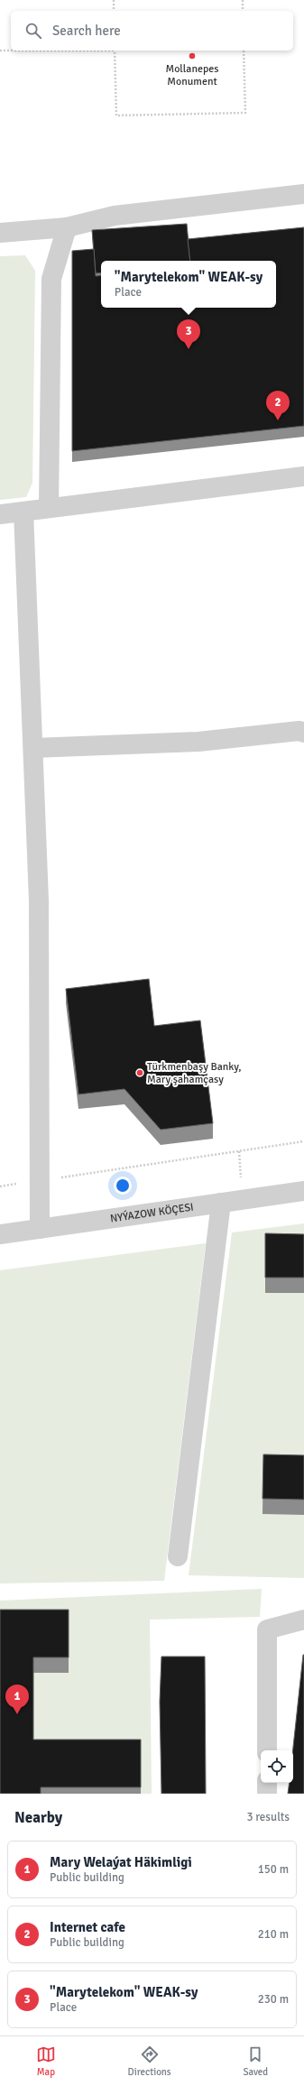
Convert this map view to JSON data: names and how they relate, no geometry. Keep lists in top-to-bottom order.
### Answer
{
  "streets": {
    "street": ["NYÝAZOW KÖÇESI"]
  },
  "places": ["Mollanepes Monument", "Türkmenbaşy Banky, Mary şahamçasy"],
  "page": {
    "search": "Search here",
    "popup": ["\"Marytelekom\" WEAK-sy", "Place"],
    "pins": ["3", "2", "1"],
    "heading": ["Nearby", "3 results"],
    "list": [
      {
        "mark": "1",
        "name": "Mary Welaýat Häkimligi",
        "note": "Public building",
        "value": "150 m"
      },
      {
        "mark": "2",
        "name": "Internet cafe",
        "note": "Public building",
        "value": "210 m"
      },
      {
        "mark": "3",
        "name": "\"Marytelekom\" WEAK-sy",
        "note": "Place",
        "value": "230 m"
      }
    ],
    "nav": ["Map", "Directions", "Saved"]
  }
}
